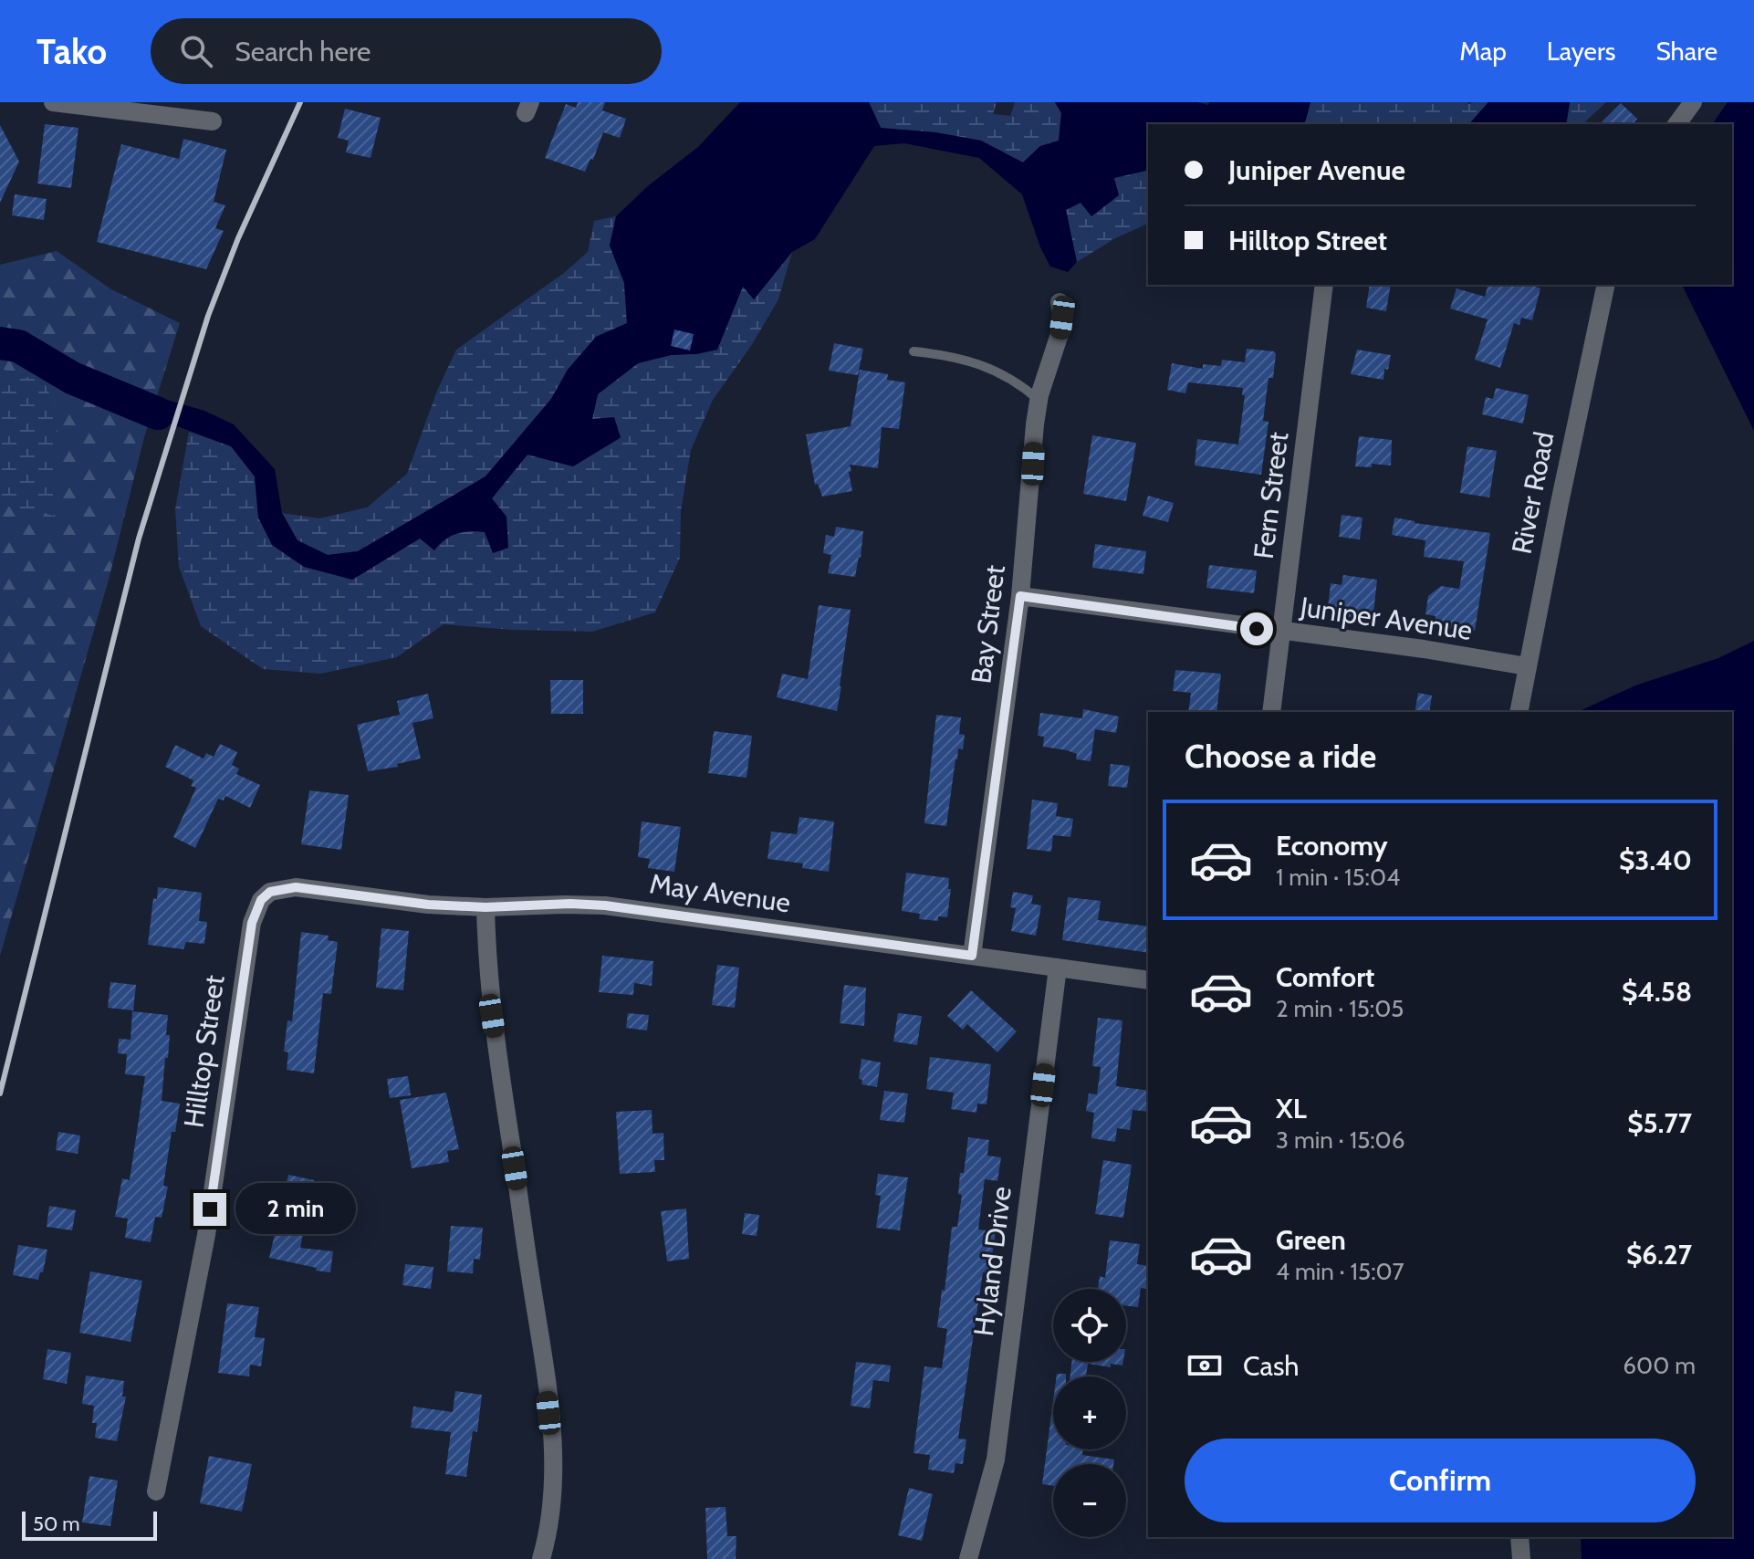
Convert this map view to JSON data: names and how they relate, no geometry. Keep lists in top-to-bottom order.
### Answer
{
  "streets": {
    "street": [
      "River Road",
      "Fern Street",
      "Juniper Avenue",
      "Bay Street",
      "May Avenue",
      "Hilltop Street",
      "Hyland Drive"
    ]
  },
  "crossings": [
    ["River Road", "Juniper Avenue"],
    ["Fern Street", "Juniper Avenue"],
    ["Juniper Avenue", "Bay Street"],
    ["Bay Street", "May Avenue"],
    ["May Avenue", "Hilltop Street"],
    ["May Avenue", "Hyland Drive"]
  ],
  "scale_bar": "50 m",
  "page": {
    "header": "Tako",
    "search": "Search here",
    "nav": ["Map", "Layers", "Share"],
    "banner": ["Juniper Avenue", "Hilltop Street"],
    "heading": "Choose a ride",
    "list": [
      {
        "name": "Economy",
        "note": "1 min · 15:04",
        "value": "$3.40"
      },
      {
        "name": "Comfort",
        "note": "2 min · 15:05",
        "value": "$4.58"
      },
      {
        "name": "XL",
        "note": "3 min · 15:06",
        "value": "$5.77"
      },
      {
        "name": "Green",
        "note": "4 min · 15:07",
        "value": "$6.27"
      }
    ],
    "bubble": "2 min",
    "map_buttons": ["+", "−"],
    "pay": ["Cash", "600 m"],
    "buttons": "Confirm",
    "scale": "50 m"
  }
}
